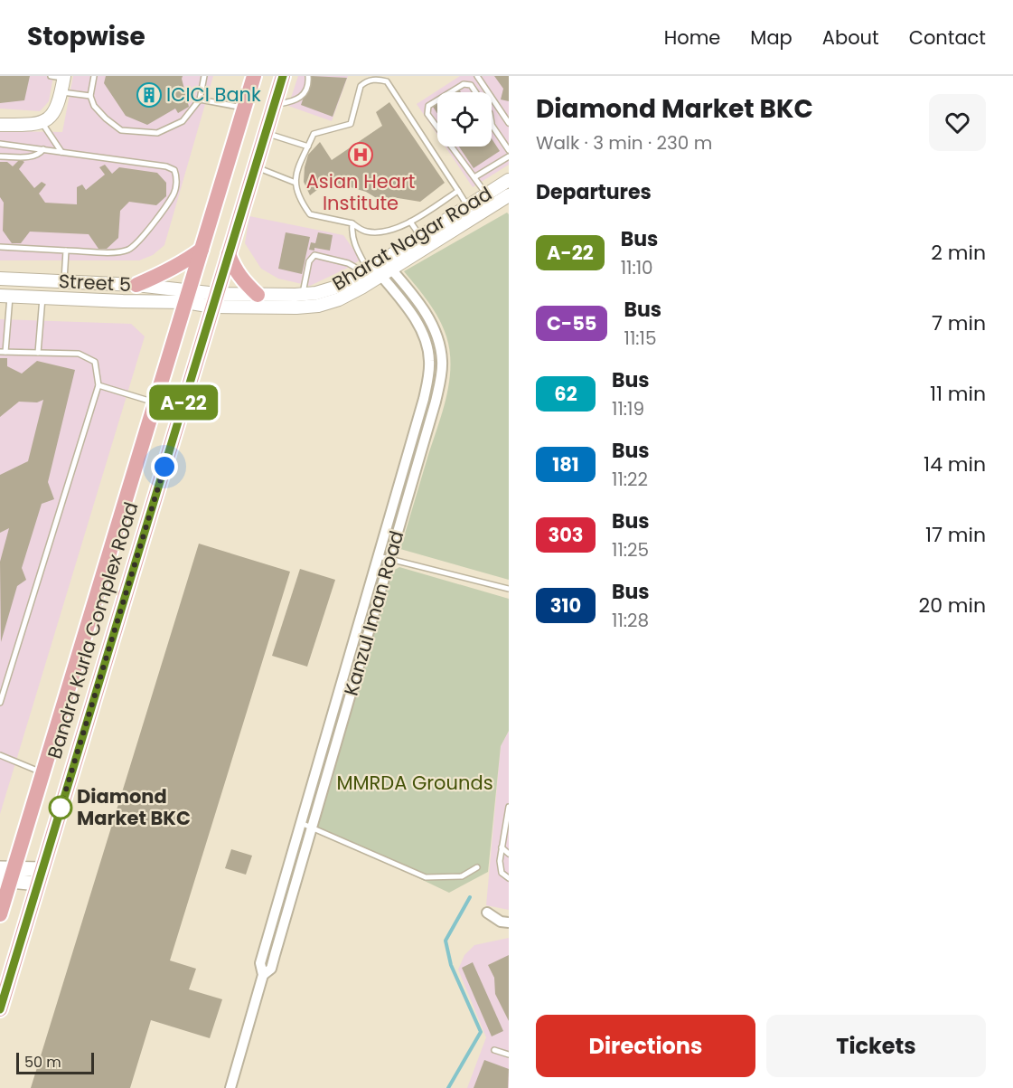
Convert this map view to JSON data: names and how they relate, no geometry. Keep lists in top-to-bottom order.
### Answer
{
  "streets": {
    "main road": ["Bandra Kurla Complex Road"],
    "street": ["Bharat Nagar Road", "Street 5", "Kanzul Iman Road"]
  },
  "crossings": [
    ["Bharat Nagar Road", "Kanzul Iman Road"],
    ["Bharat Nagar Road", "Bandra Kurla Complex Road"],
    ["Street 5", "Bandra Kurla Complex Road"]
  ],
  "parks": ["MMRDA Grounds"],
  "places": {
    "building": ["ICICI Bank"],
    "hospital": ["Asian Heart Institute"],
    "other": ["Diamond Market BKC"]
  },
  "lines": ["bus line A-22"],
  "scale_bar": "50 m",
  "page": {
    "header": "Stopwise",
    "nav": [
      "Home",
      "Map",
      "About",
      "Contact"
    ],
    "on_map": "A-22",
    "heading": [
      ["Diamond Market BKC", "Walk · 3 min · 230 m"],
      "Departures"
    ],
    "list": [
      {
        "mark": "A-22",
        "name": "Bus",
        "note": "11:10",
        "value": "2 min"
      },
      {
        "mark": "C-55",
        "name": "Bus",
        "note": "11:15",
        "value": "7 min"
      },
      {
        "mark": "62",
        "name": "Bus",
        "note": "11:19",
        "value": "11 min"
      },
      {
        "mark": "181",
        "name": "Bus",
        "note": "11:22",
        "value": "14 min"
      },
      {
        "mark": "303",
        "name": "Bus",
        "note": "11:25",
        "value": "17 min"
      },
      {
        "mark": "310",
        "name": "Bus",
        "note": "11:28",
        "value": "20 min"
      }
    ],
    "buttons": ["Directions", "Tickets"],
    "scale": "50 m"
  }
}
